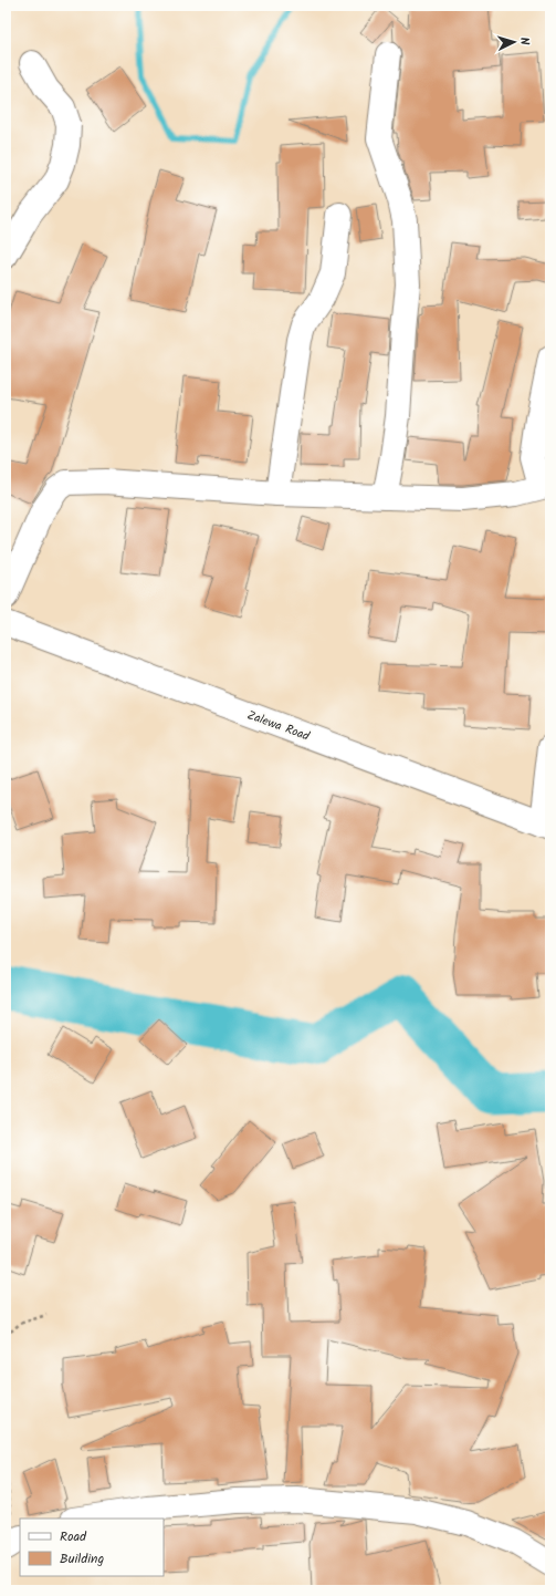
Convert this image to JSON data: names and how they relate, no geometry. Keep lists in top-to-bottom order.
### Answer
{
  "streets": {
    "main road": ["Zalewa Road"]
  },
  "legend": ["Road", "Building"],
  "north": "right"
}
